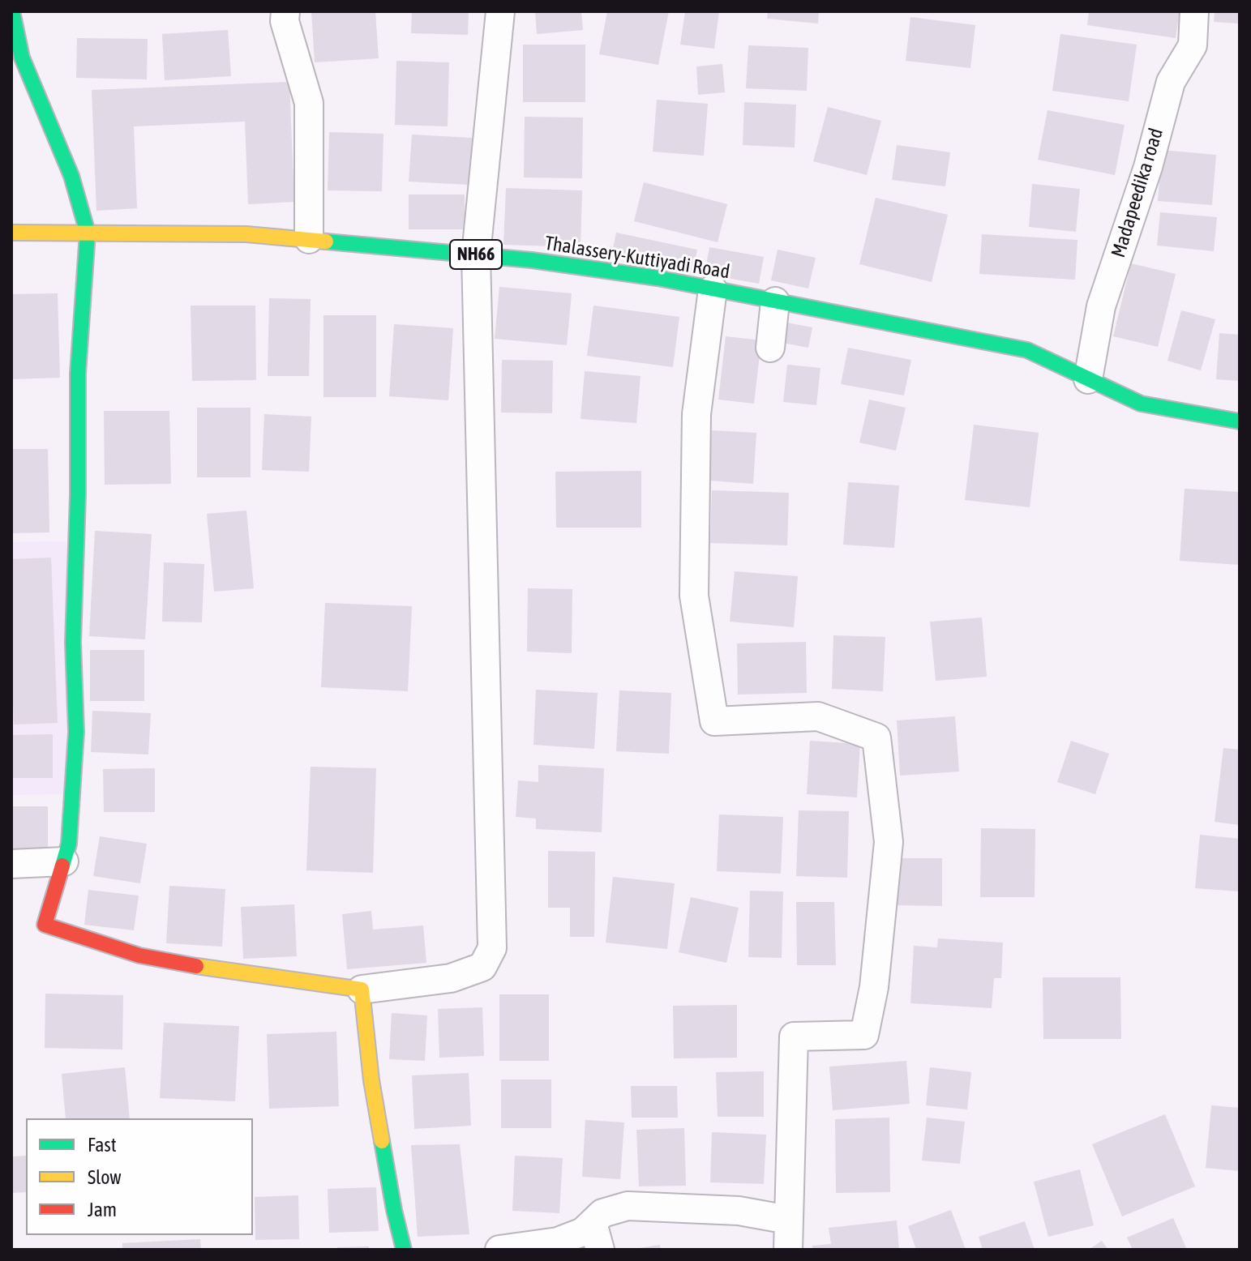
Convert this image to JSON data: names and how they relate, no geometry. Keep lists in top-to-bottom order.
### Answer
{
  "streets": {
    "street": ["Madapeedika road", "NH66", "Thalassery-Kuttiyadi Road"]
  },
  "crossings": [
    ["Madapeedika road", "Thalassery-Kuttiyadi Road"]
  ],
  "legend": ["Fast", "Slow", "Jam"]
}
